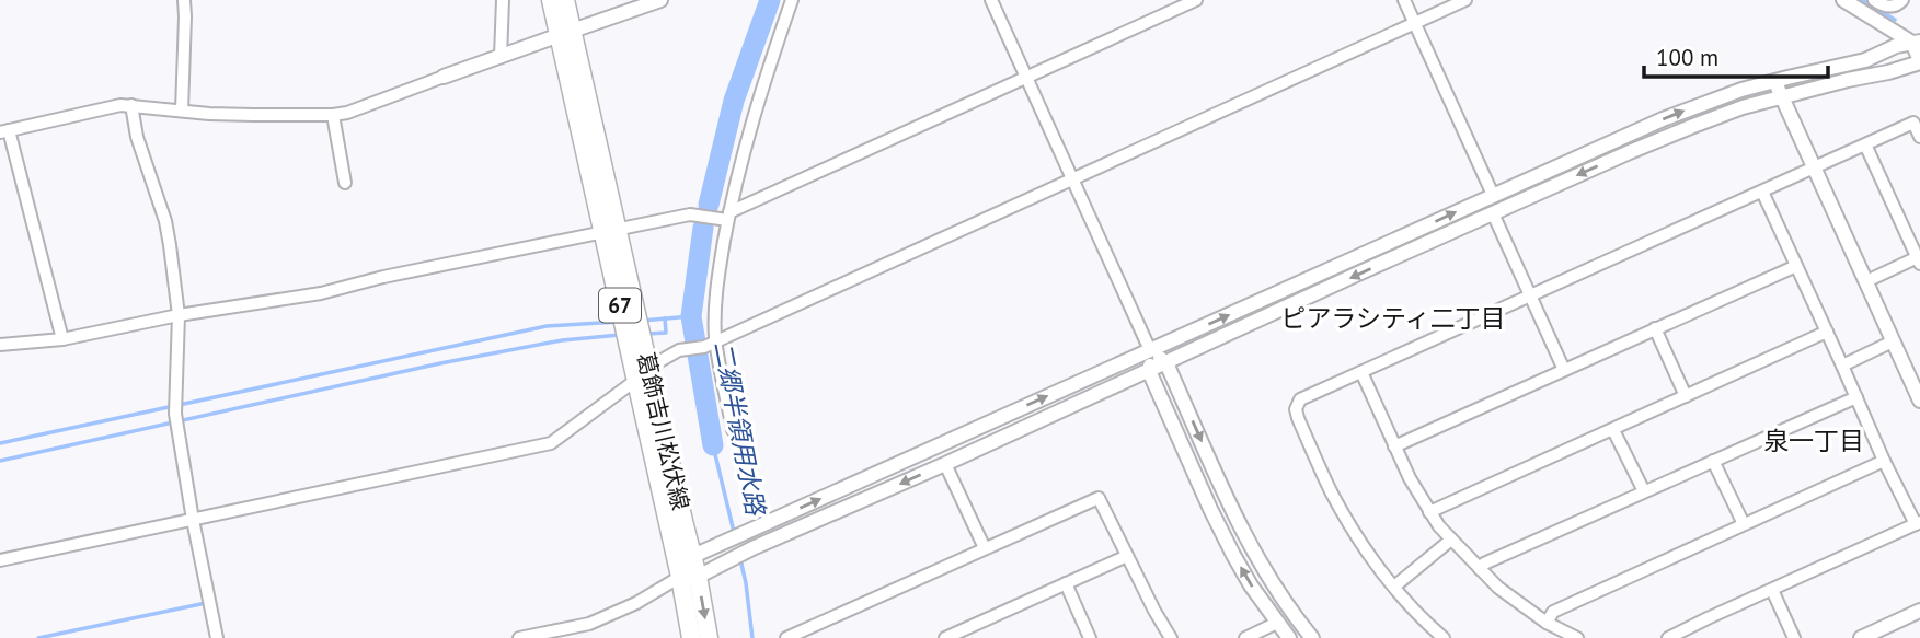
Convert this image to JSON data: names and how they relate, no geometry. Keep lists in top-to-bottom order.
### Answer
{
  "streets": {
    "main road": ["67", "葛飾吉川松伏線"]
  },
  "districts": ["ピアラシティ二丁目", "泉一丁目"],
  "water": ["二郷半領用水路"],
  "scale_bar": "100 m"
}
